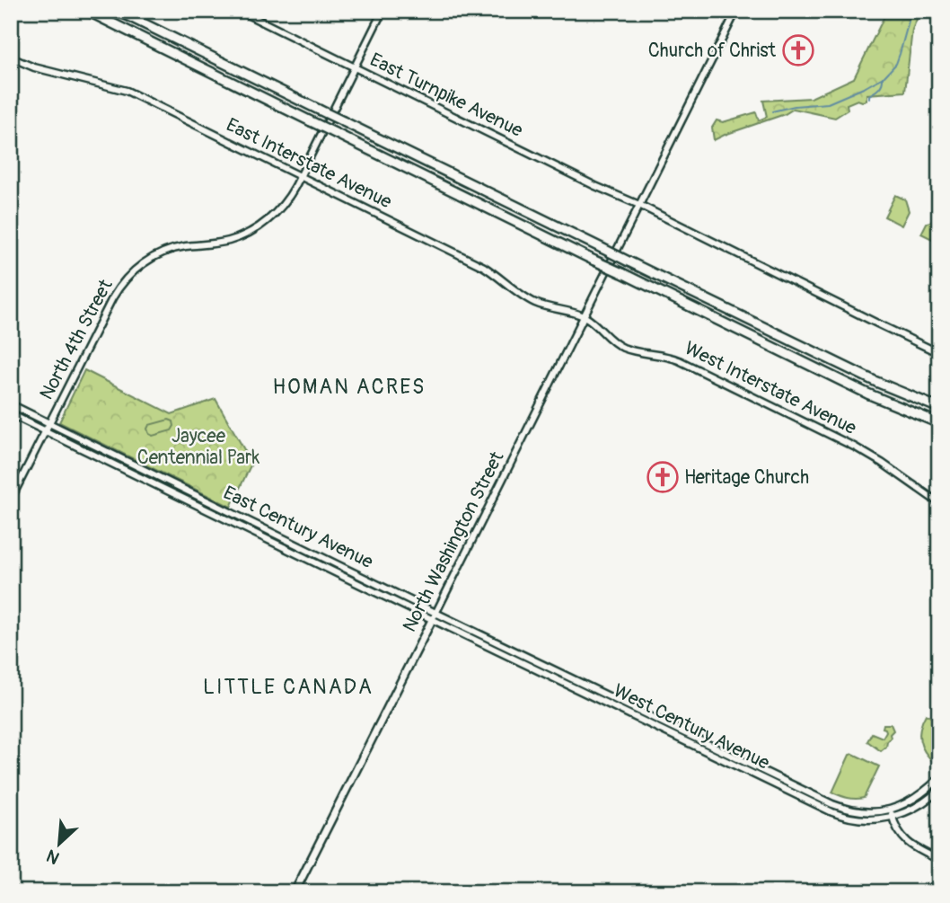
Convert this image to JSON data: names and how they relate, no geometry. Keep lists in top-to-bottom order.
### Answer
{
  "streets": {
    "main road": [
      "East Turnpike Avenue",
      "East Interstate Avenue",
      "North 4th Street",
      "West Interstate Avenue",
      "East Century Avenue",
      "North Washington Street",
      "West Century Avenue"
    ]
  },
  "crossings": [
    ["East Turnpike Avenue", "North 4th Street"],
    ["East Turnpike Avenue", "North Washington Street"],
    ["East Interstate Avenue", "North 4th Street"],
    ["East Interstate Avenue", "West Interstate Avenue"],
    ["East Interstate Avenue", "North Washington Street"],
    ["North 4th Street", "East Century Avenue"],
    ["West Interstate Avenue", "North Washington Street"],
    ["East Century Avenue", "North Washington Street"],
    ["East Century Avenue", "West Century Avenue"],
    ["North Washington Street", "West Century Avenue"]
  ],
  "districts": ["HOMAN ACRES", "LITTLE CANADA"],
  "parks": ["Jaycee Centennial Park"],
  "places": {
    "church": ["Church of Christ", "Heritage Church"]
  },
  "north": "bottom left"
}
